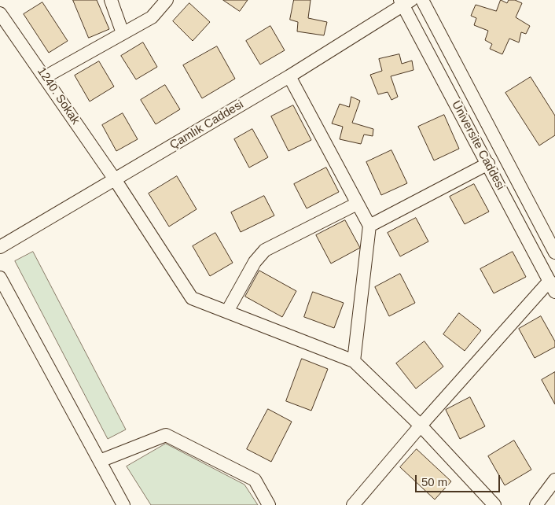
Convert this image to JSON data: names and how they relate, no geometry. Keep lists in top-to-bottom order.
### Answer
{
  "streets": {
    "street": ["1240. Sokak", "Çamlık Caddesi", "Universite Caddesi"]
  },
  "crossings": [
    ["1240. Sokak", "Çamlık Caddesi"],
    ["Çamlık Caddesi", "Universite Caddesi"]
  ],
  "scale_bar": "50 m"
}
